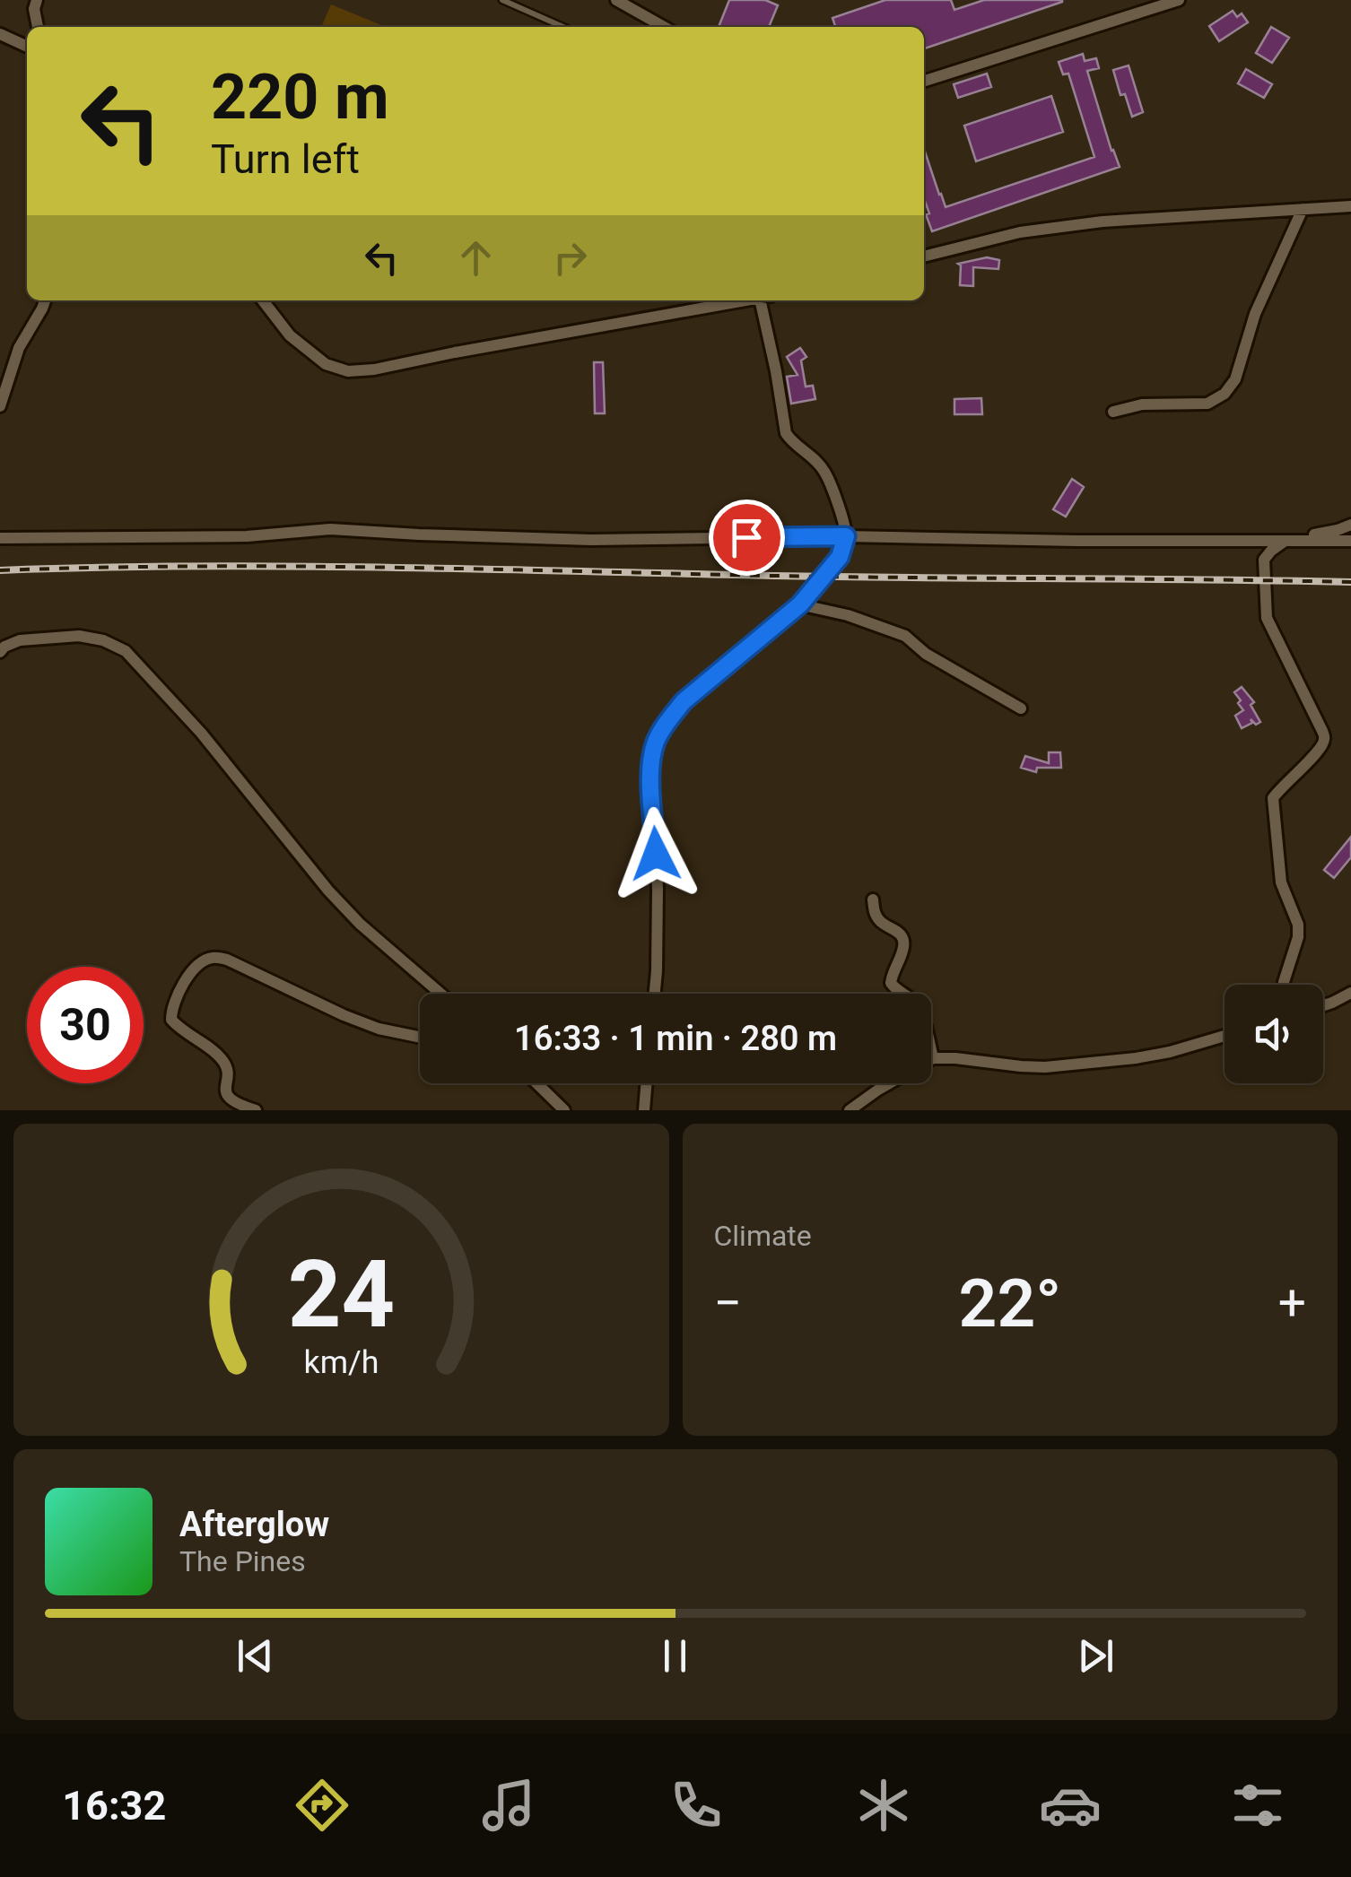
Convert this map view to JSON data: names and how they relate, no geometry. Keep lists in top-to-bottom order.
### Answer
{
  "page": {
    "turn": ["220 m", "Turn left"],
    "limit": "30",
    "trip": "16:33 · 1 min · 280 m",
    "tile": "Climate",
    "heat": ["−", "22°", "+"],
    "song": ["Afterglow", "The Pines"],
    "tabs": "16:32",
    "gauge": ["24", "km/h"]
  }
}
